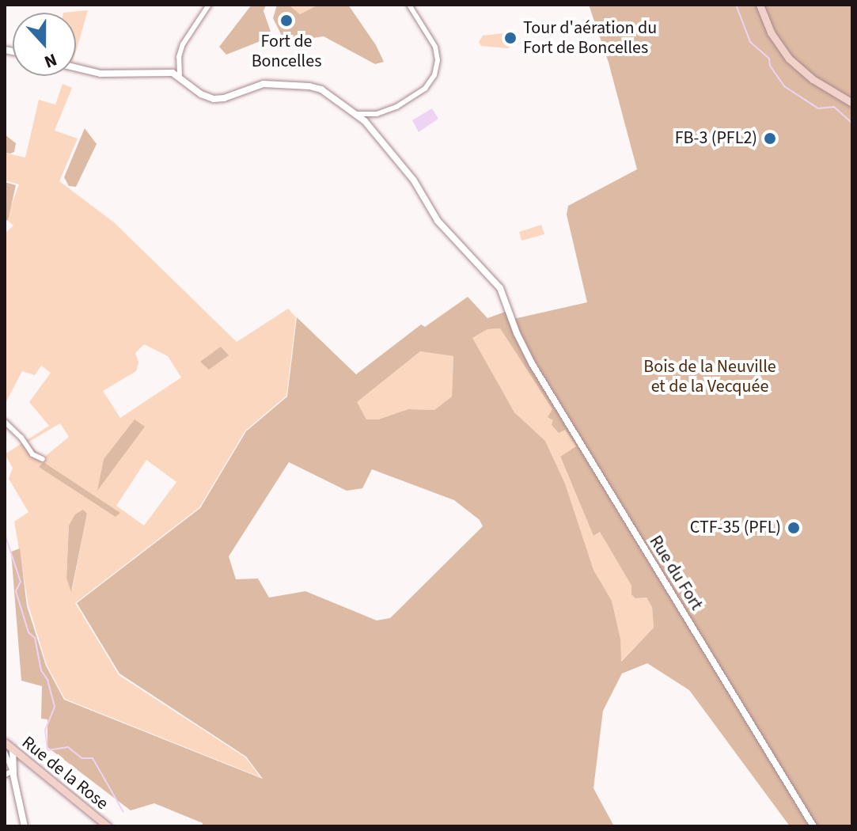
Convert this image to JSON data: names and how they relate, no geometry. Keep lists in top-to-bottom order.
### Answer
{
  "streets": {
    "main road": ["Rue de la Rose"],
    "street": ["Rue du Fort"]
  },
  "parks": ["Bois de la Neuville et de la Vecquée"],
  "places": [
    "Fort de Boncelles",
    "Tour d'aération du Fort de Boncelles",
    "FB-3 (PFL2)",
    "CTF-35 (PFL)"
  ],
  "north": "bottom"
}
